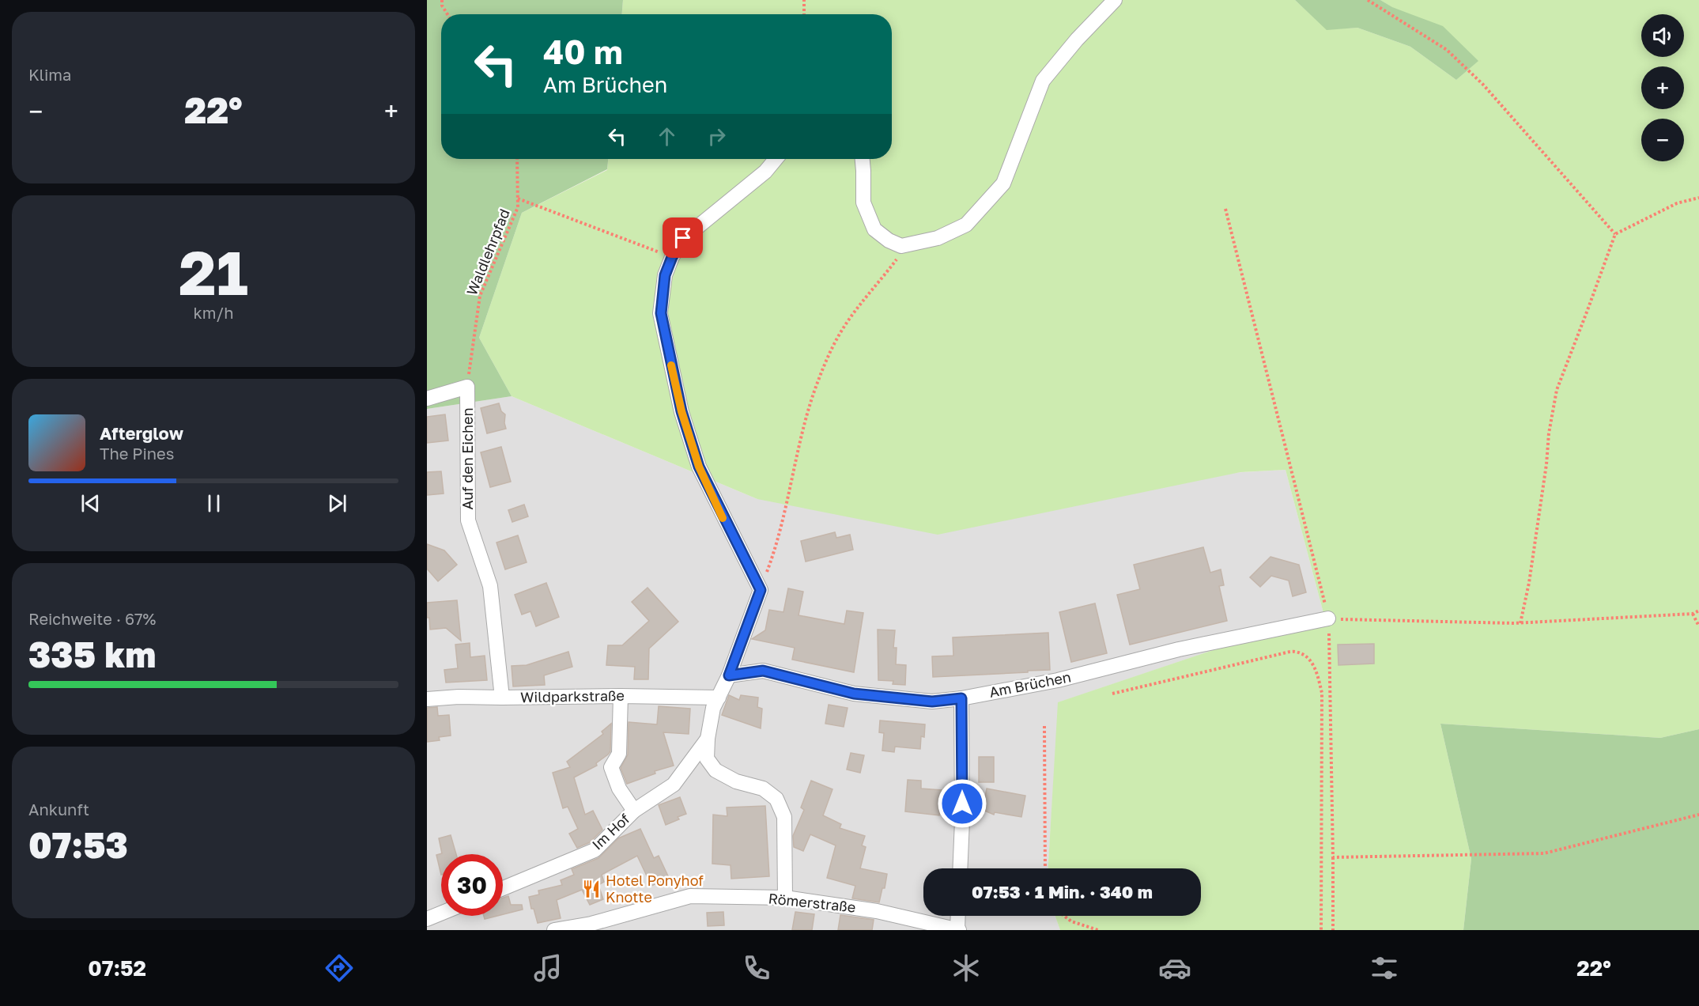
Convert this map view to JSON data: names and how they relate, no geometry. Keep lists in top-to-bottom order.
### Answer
{
  "streets": {
    "street": [
      "Auf den Eichen",
      "Am Brüchen",
      "Wildparkstraße",
      "Im Hof",
      "Römerstraße"
    ],
    "path": ["Waldlehrpfad"]
  },
  "crossings": [
    ["Waldlehrpfad", "Auf den Eichen"],
    ["Auf den Eichen", "Wildparkstraße"]
  ],
  "places": {
    "restaurant": ["Hotel Ponyhof Knotte"]
  },
  "page": {
    "tile": [
      "Klima",
      ["21", "km/h"],
      ["Reichweite · 67%", "335 km"],
      ["Ankunft", "07:53"]
    ],
    "map_buttons": ["+", "−"],
    "turn": ["40 m", "Am Brüchen"],
    "heat": ["−", "22°", "+"],
    "song": ["Afterglow", "The Pines"],
    "limit": "30",
    "trip": "07:53 · 1 Min. · 340 m",
    "tabs": ["07:52", "22°"]
  }
}
